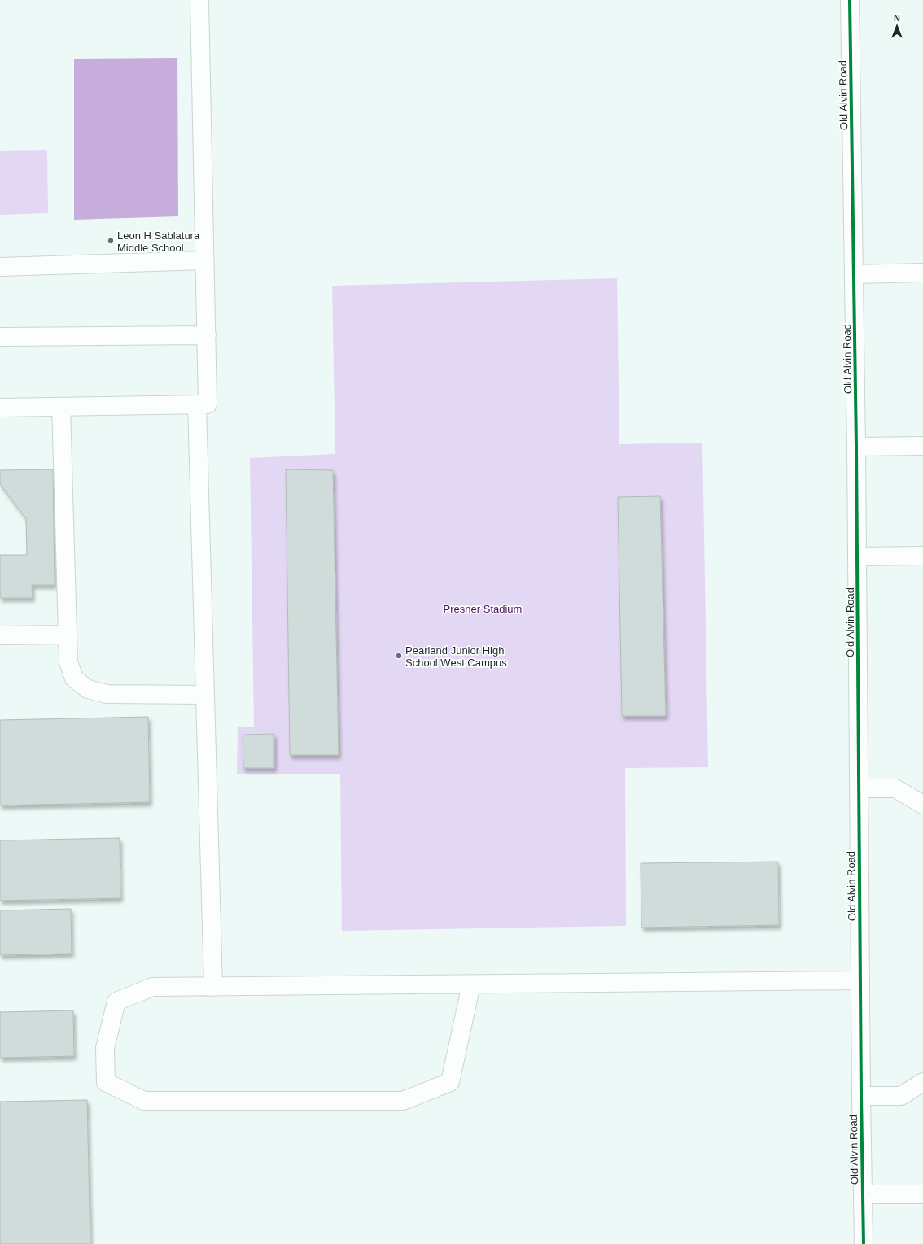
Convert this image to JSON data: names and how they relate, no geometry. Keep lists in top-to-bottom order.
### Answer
{
  "streets": {
    "street": ["Old Alvin Road"]
  },
  "parks": ["Presner Stadium"],
  "places": ["Leon H Sablatura Middle School", "Pearland Junior High School West Campus"],
  "north": "top"
}
